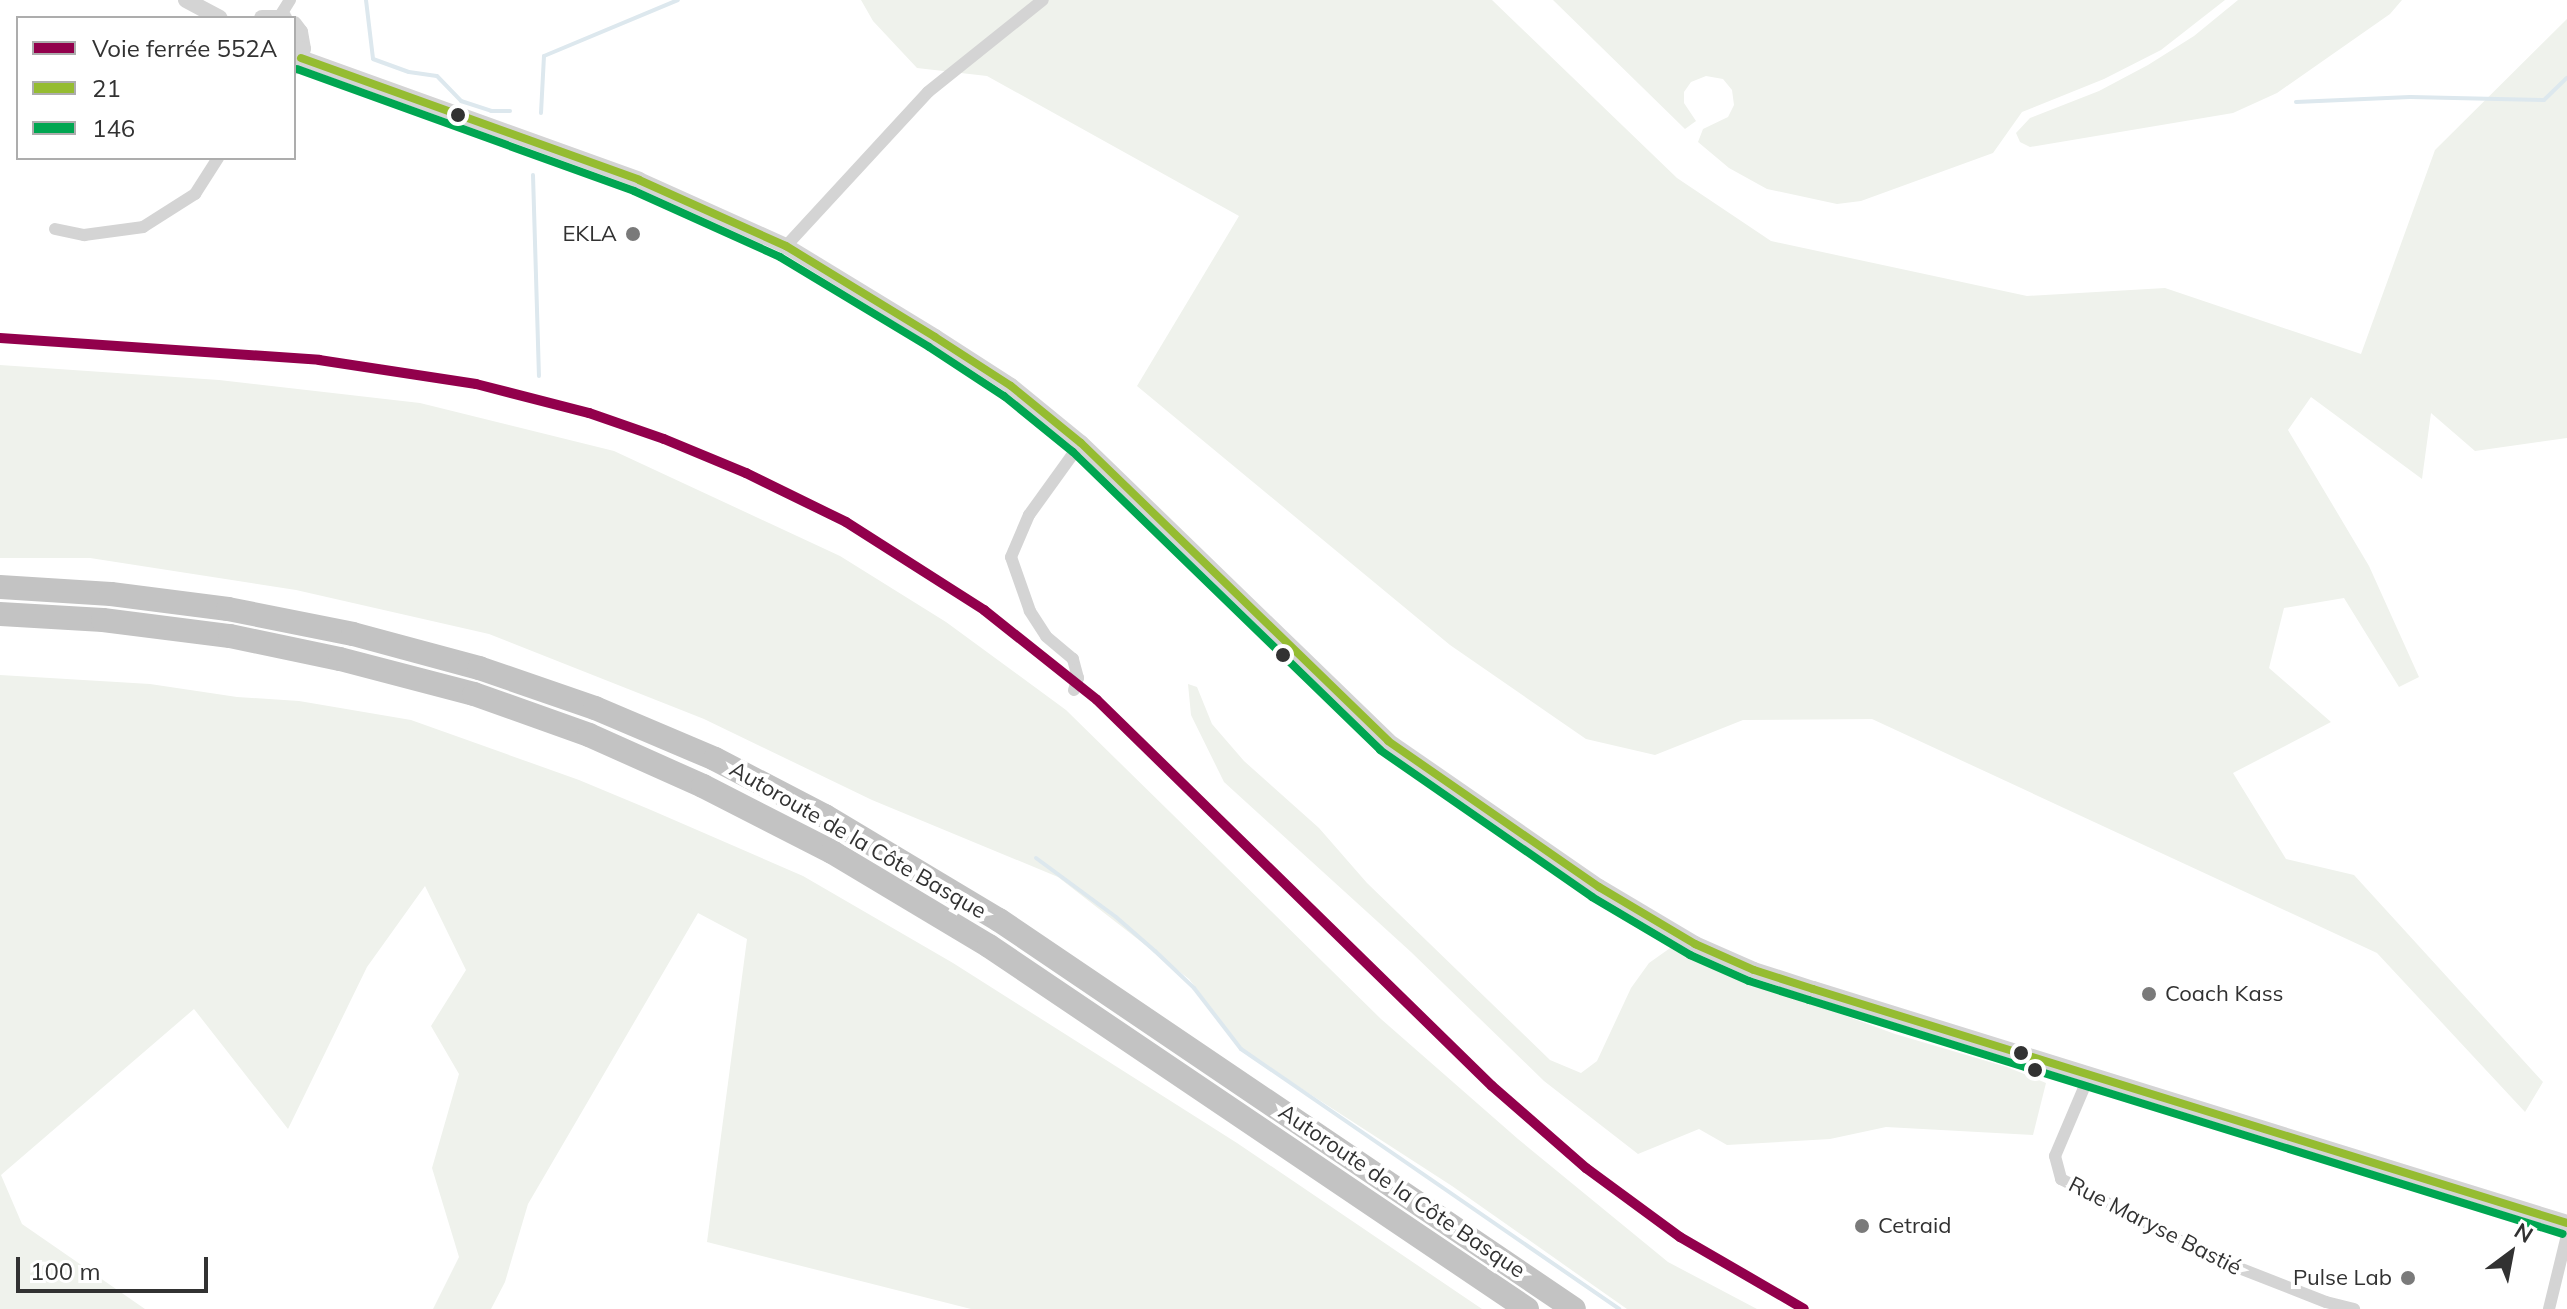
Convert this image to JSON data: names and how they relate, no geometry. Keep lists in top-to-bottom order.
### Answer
{
  "streets": {
    "highway": ["Autoroute de la Côte Basque"],
    "street": ["Rue Maryse Bastié"]
  },
  "places": [
    "EKLA",
    "Coach Kass",
    "Cetraid",
    "Pulse Lab"
  ],
  "lines": ["transit line 21", "transit line 146", "rail line 552A"],
  "legend": ["Voie ferrée 552A", "21", "146"],
  "scale_bar": "100 m",
  "north": "top right"
}
